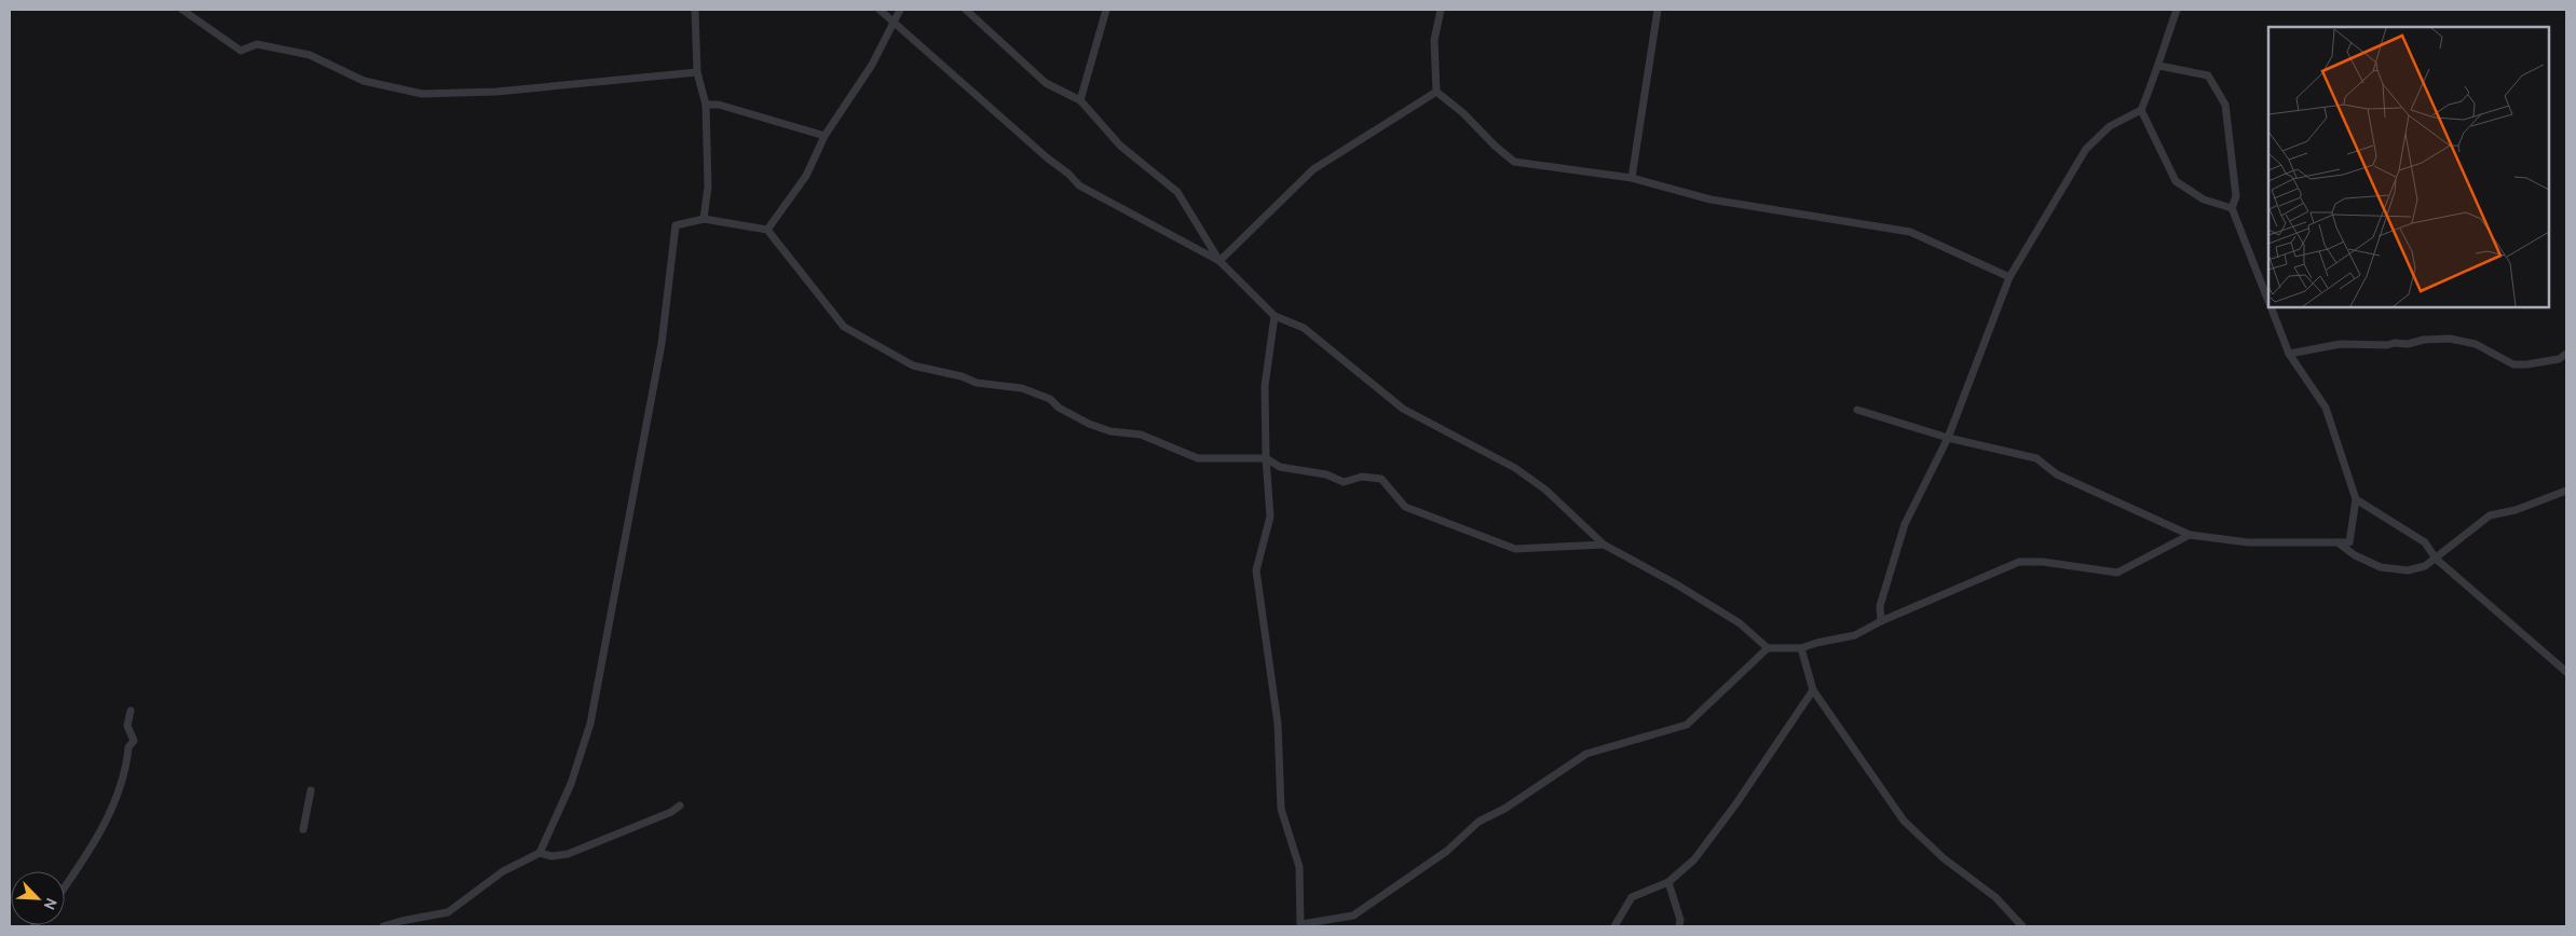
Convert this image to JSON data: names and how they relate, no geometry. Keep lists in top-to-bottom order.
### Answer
{
  "north": "bottom right"
}
